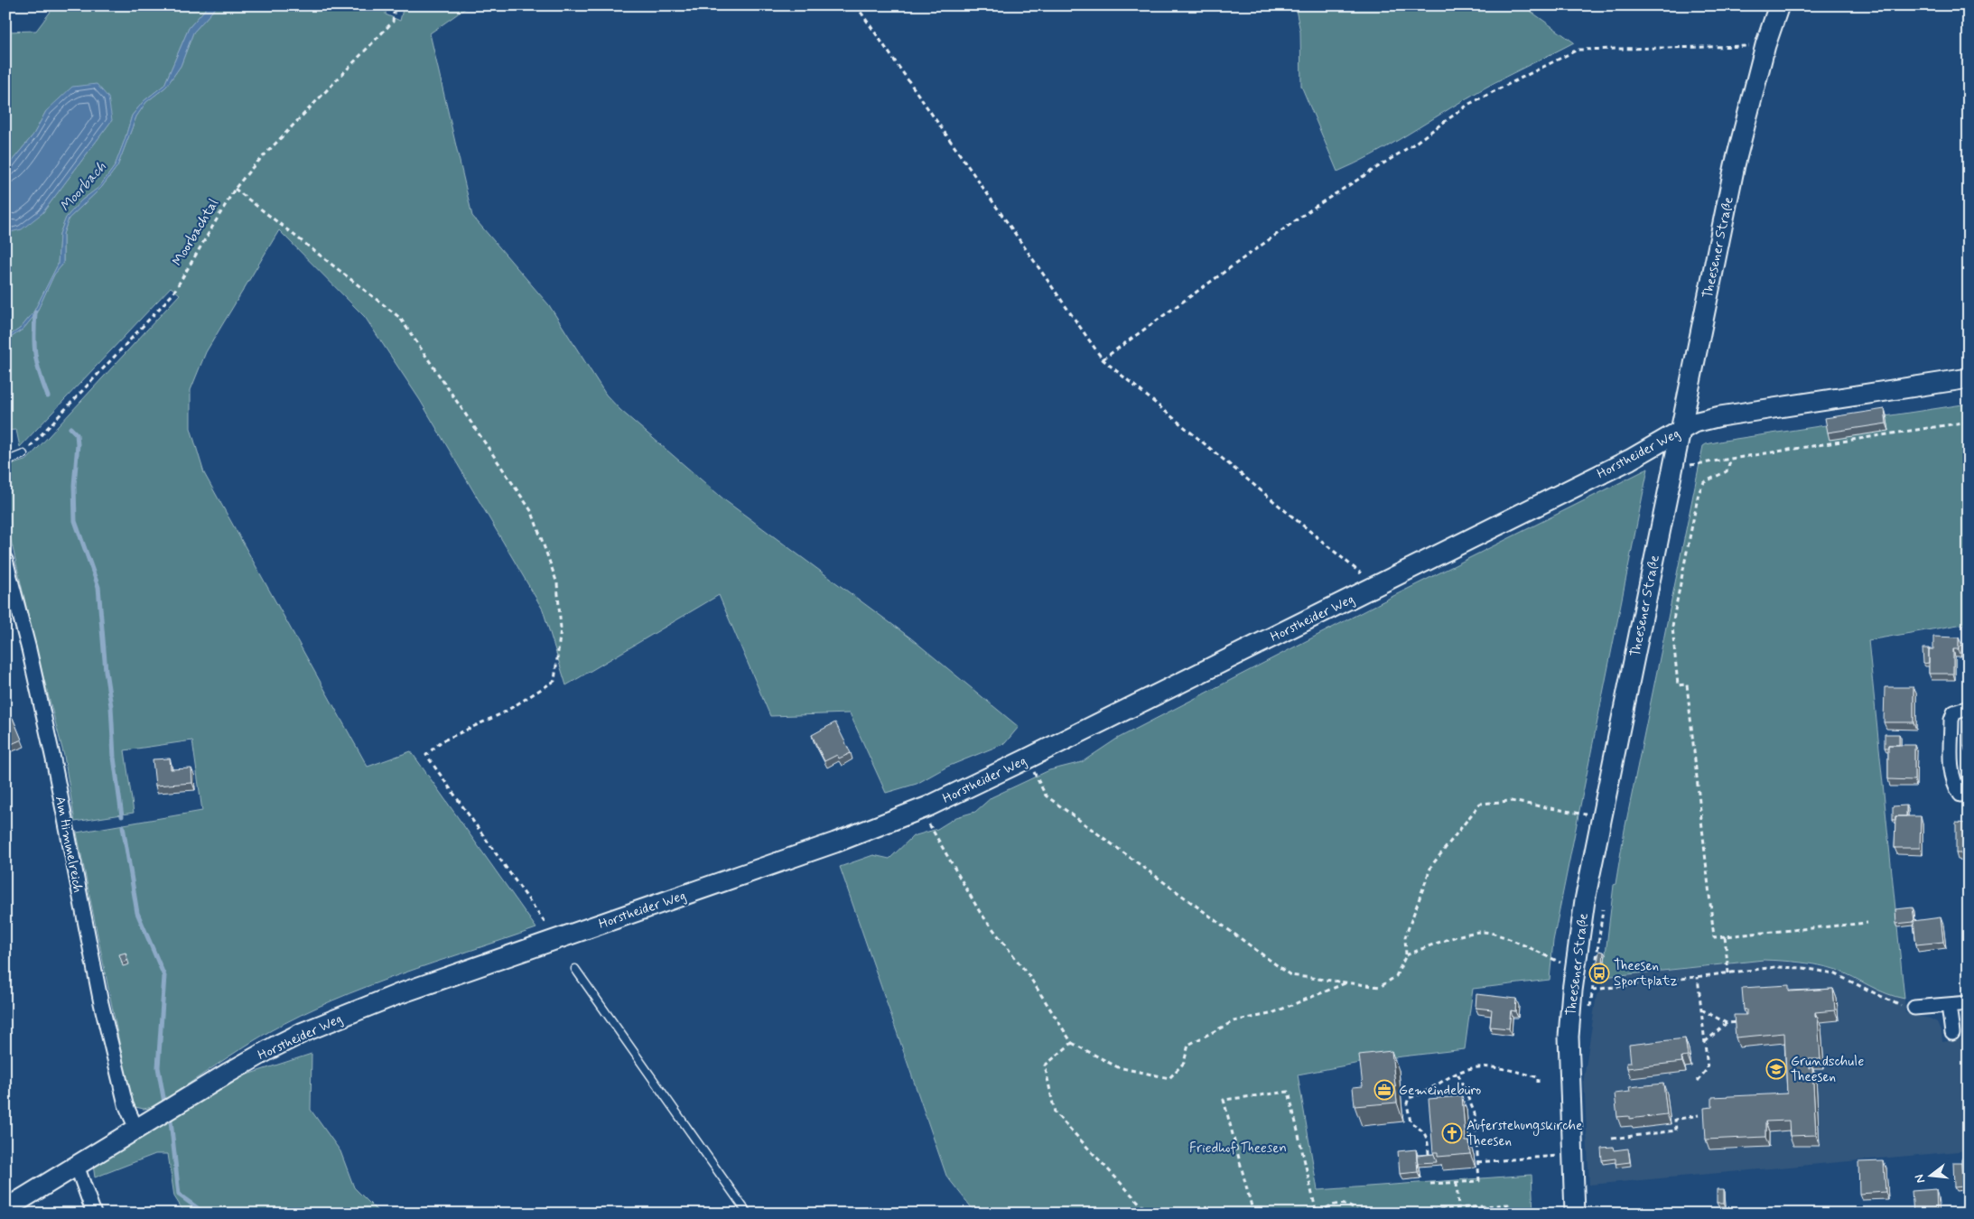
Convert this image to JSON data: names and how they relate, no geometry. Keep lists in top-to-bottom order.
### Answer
{
  "streets": {
    "street": ["Theesener Straße", "Horstheider Weg", "Am Himmelreich"],
    "path": ["Moorbachtal"]
  },
  "crossings": [
    ["Theesener Straße", "Horstheider Weg"],
    ["Horstheider Weg", "Am Himmelreich"]
  ],
  "water": ["Moorbach"],
  "parks": ["Friedhof Theesen"],
  "places": {
    "bus stop": ["Theesen Sportplatz"],
    "school or university": ["Grundschule Theesen"],
    "office": ["Gemeindebüro"],
    "church": ["Auferstehungskirche Theesen"]
  },
  "north": "left"
}
